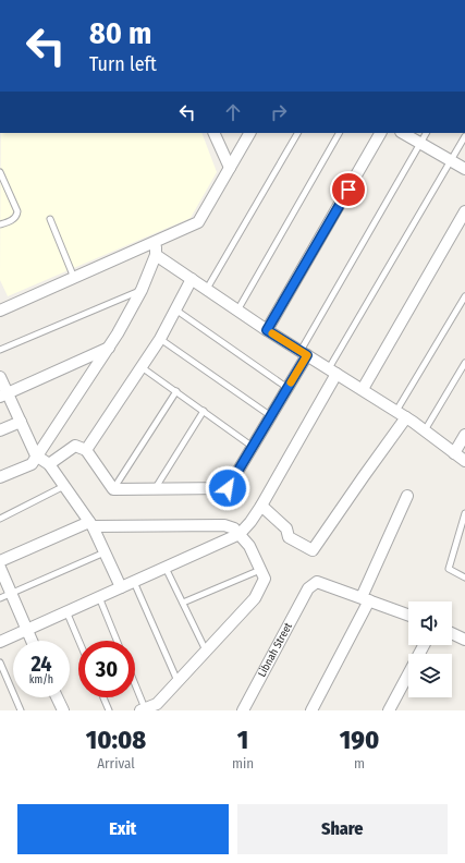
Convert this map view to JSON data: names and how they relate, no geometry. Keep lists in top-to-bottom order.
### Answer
{
  "streets": {
    "street": ["Libnah Street"]
  },
  "page": {
    "turn": ["80 m", "Turn left"],
    "speed": "24 km/h",
    "limit": "30",
    "eta": [
      "10:08",
      "Arrival",
      "1",
      "min",
      "190",
      "m"
    ],
    "buttons": ["Exit", "Share"]
  }
}
